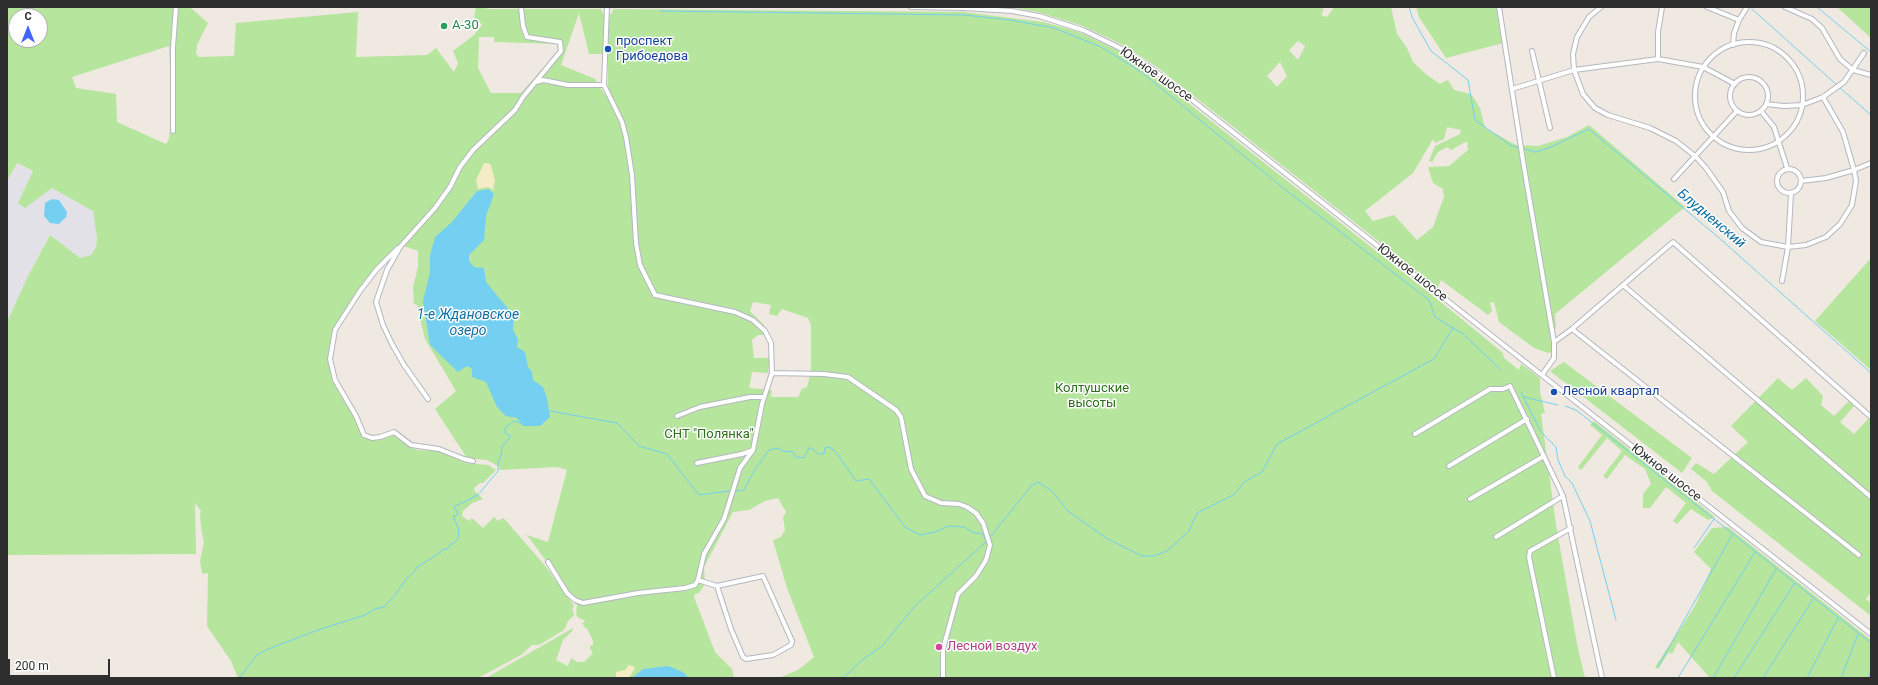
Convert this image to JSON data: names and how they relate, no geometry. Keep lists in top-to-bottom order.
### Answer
{
  "streets": {
    "street": ["Южное шоссе"]
  },
  "water": ["Блудненский", "1-е Ждановское озеро"],
  "parks": ["Колтушские высоты", "СНТ \"Полянка\""],
  "places": [
    "А-30",
    "проспект Грибоедова",
    "Лесной квартал",
    "Лесной воздух"
  ],
  "scale_bar": "200 m",
  "north": "top"
}
